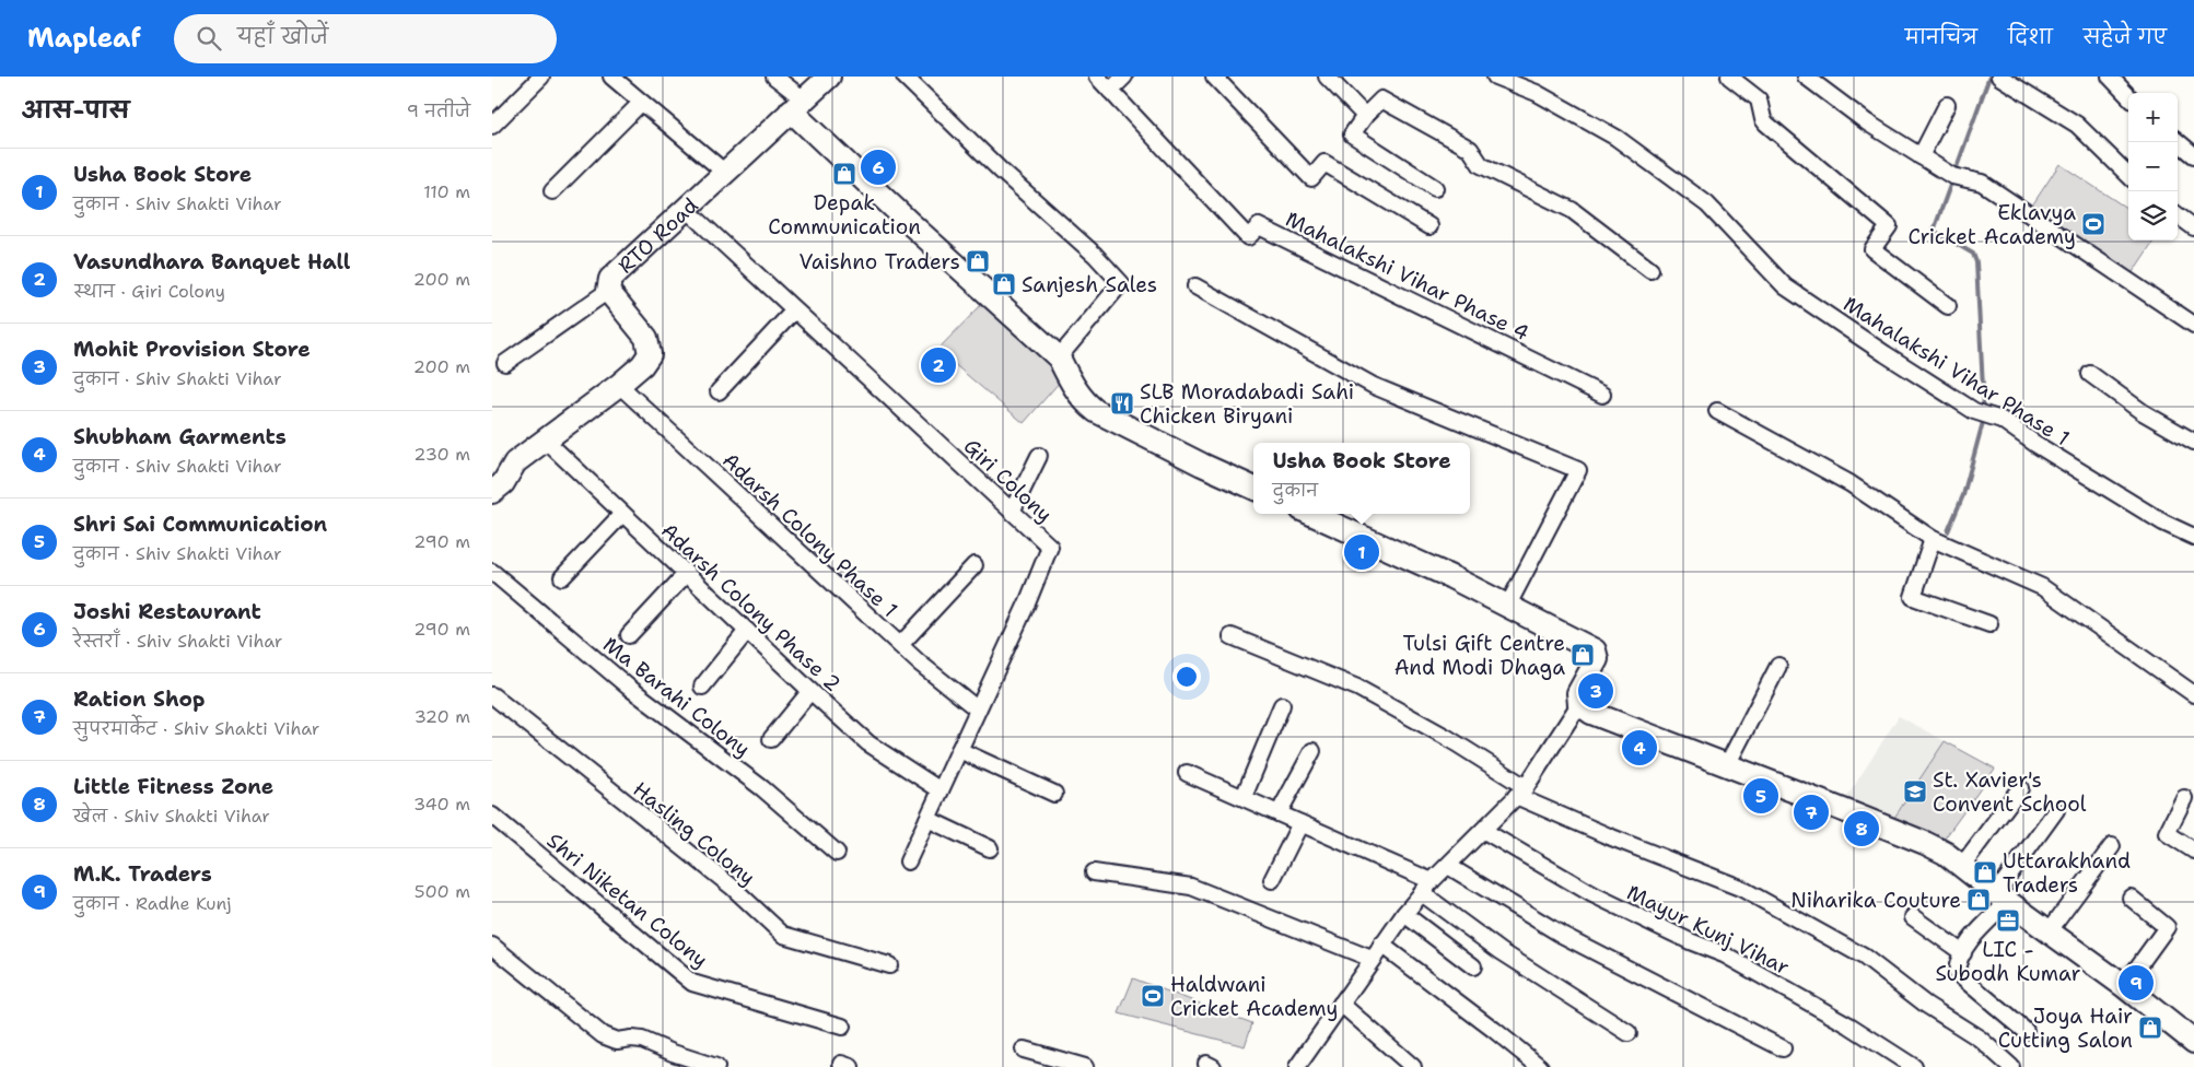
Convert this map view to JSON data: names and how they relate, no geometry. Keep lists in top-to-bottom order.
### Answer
{
  "streets": {
    "street": [
      "RTO Road",
      "Mahalakshi Vihar Phase 4",
      "Mahalakshi Vihar Phase 1",
      "Giri Colony",
      "Adarsh Colony Phase 1",
      "Adarsh Colony Phase 2",
      "Ma Barahi Colony",
      "Hasling Colony",
      "Shri Niketan Colony",
      "Mayur Kunj Vihar"
    ]
  },
  "crossings": [
    ["RTO Road", "Giri Colony"],
    ["RTO Road", "Adarsh Colony Phase 1"],
    ["RTO Road", "Adarsh Colony Phase 2"],
    ["Giri Colony", "Adarsh Colony Phase 1"],
    ["Giri Colony", "Adarsh Colony Phase 2"]
  ],
  "places": {
    "shop": [
      "Depak Communication",
      "Vaishno Traders",
      "Sanjesh Sales",
      "Tulsi Gift Centre And Modi Dhaga",
      "Uttarakhand Traders",
      "Niharika Couture",
      "Joya Hair Cutting Salon"
    ],
    "sports": ["Eklavya Cricket Academy", "Haldwani Cricket Academy"],
    "restaurant": ["SLB Moradabadi Sahi Chicken Biryani"],
    "school or university": ["St. Xavier's Convent School"],
    "office": ["LIC - Subodh Kumar"]
  },
  "page": {
    "header": "Mapleaf",
    "search": "यहाँ खोजें",
    "nav": ["मानचित्र", "दिशा", "सहेजे गए"],
    "heading": ["आस-पास", "9 नतीजे"],
    "map_buttons": ["+", "−"],
    "list": [
      {
        "mark": "1",
        "name": "Usha Book Store",
        "note": "दुकान · Shiv Shakti Vihar",
        "value": "110 m"
      },
      {
        "mark": "2",
        "name": "Vasundhara Banquet Hall",
        "note": "स्थान · Giri Colony",
        "value": "200 m"
      },
      {
        "mark": "3",
        "name": "Mohit Provision Store",
        "note": "दुकान · Shiv Shakti Vihar",
        "value": "200 m"
      },
      {
        "mark": "4",
        "name": "Shubham Garments",
        "note": "दुकान · Shiv Shakti Vihar",
        "value": "230 m"
      },
      {
        "mark": "5",
        "name": "Shri Sai Communication",
        "note": "दुकान · Shiv Shakti Vihar",
        "value": "290 m"
      },
      {
        "mark": "6",
        "name": "Joshi Restaurant",
        "note": "रेस्तराँ · Shiv Shakti Vihar",
        "value": "290 m"
      },
      {
        "mark": "7",
        "name": "Ration Shop",
        "note": "सुपरमार्केट · Shiv Shakti Vihar",
        "value": "320 m"
      },
      {
        "mark": "8",
        "name": "Little Fitness Zone",
        "note": "खेल · Shiv Shakti Vihar",
        "value": "340 m"
      },
      {
        "mark": "9",
        "name": "M.K. Traders",
        "note": "दुकान · Radhe Kunj",
        "value": "500 m"
      }
    ],
    "pins": [
      "6",
      "2",
      "1",
      "3",
      "4",
      "5",
      "7",
      "8",
      "9"
    ],
    "popup": ["Usha Book Store", "दुकान"]
  }
}
